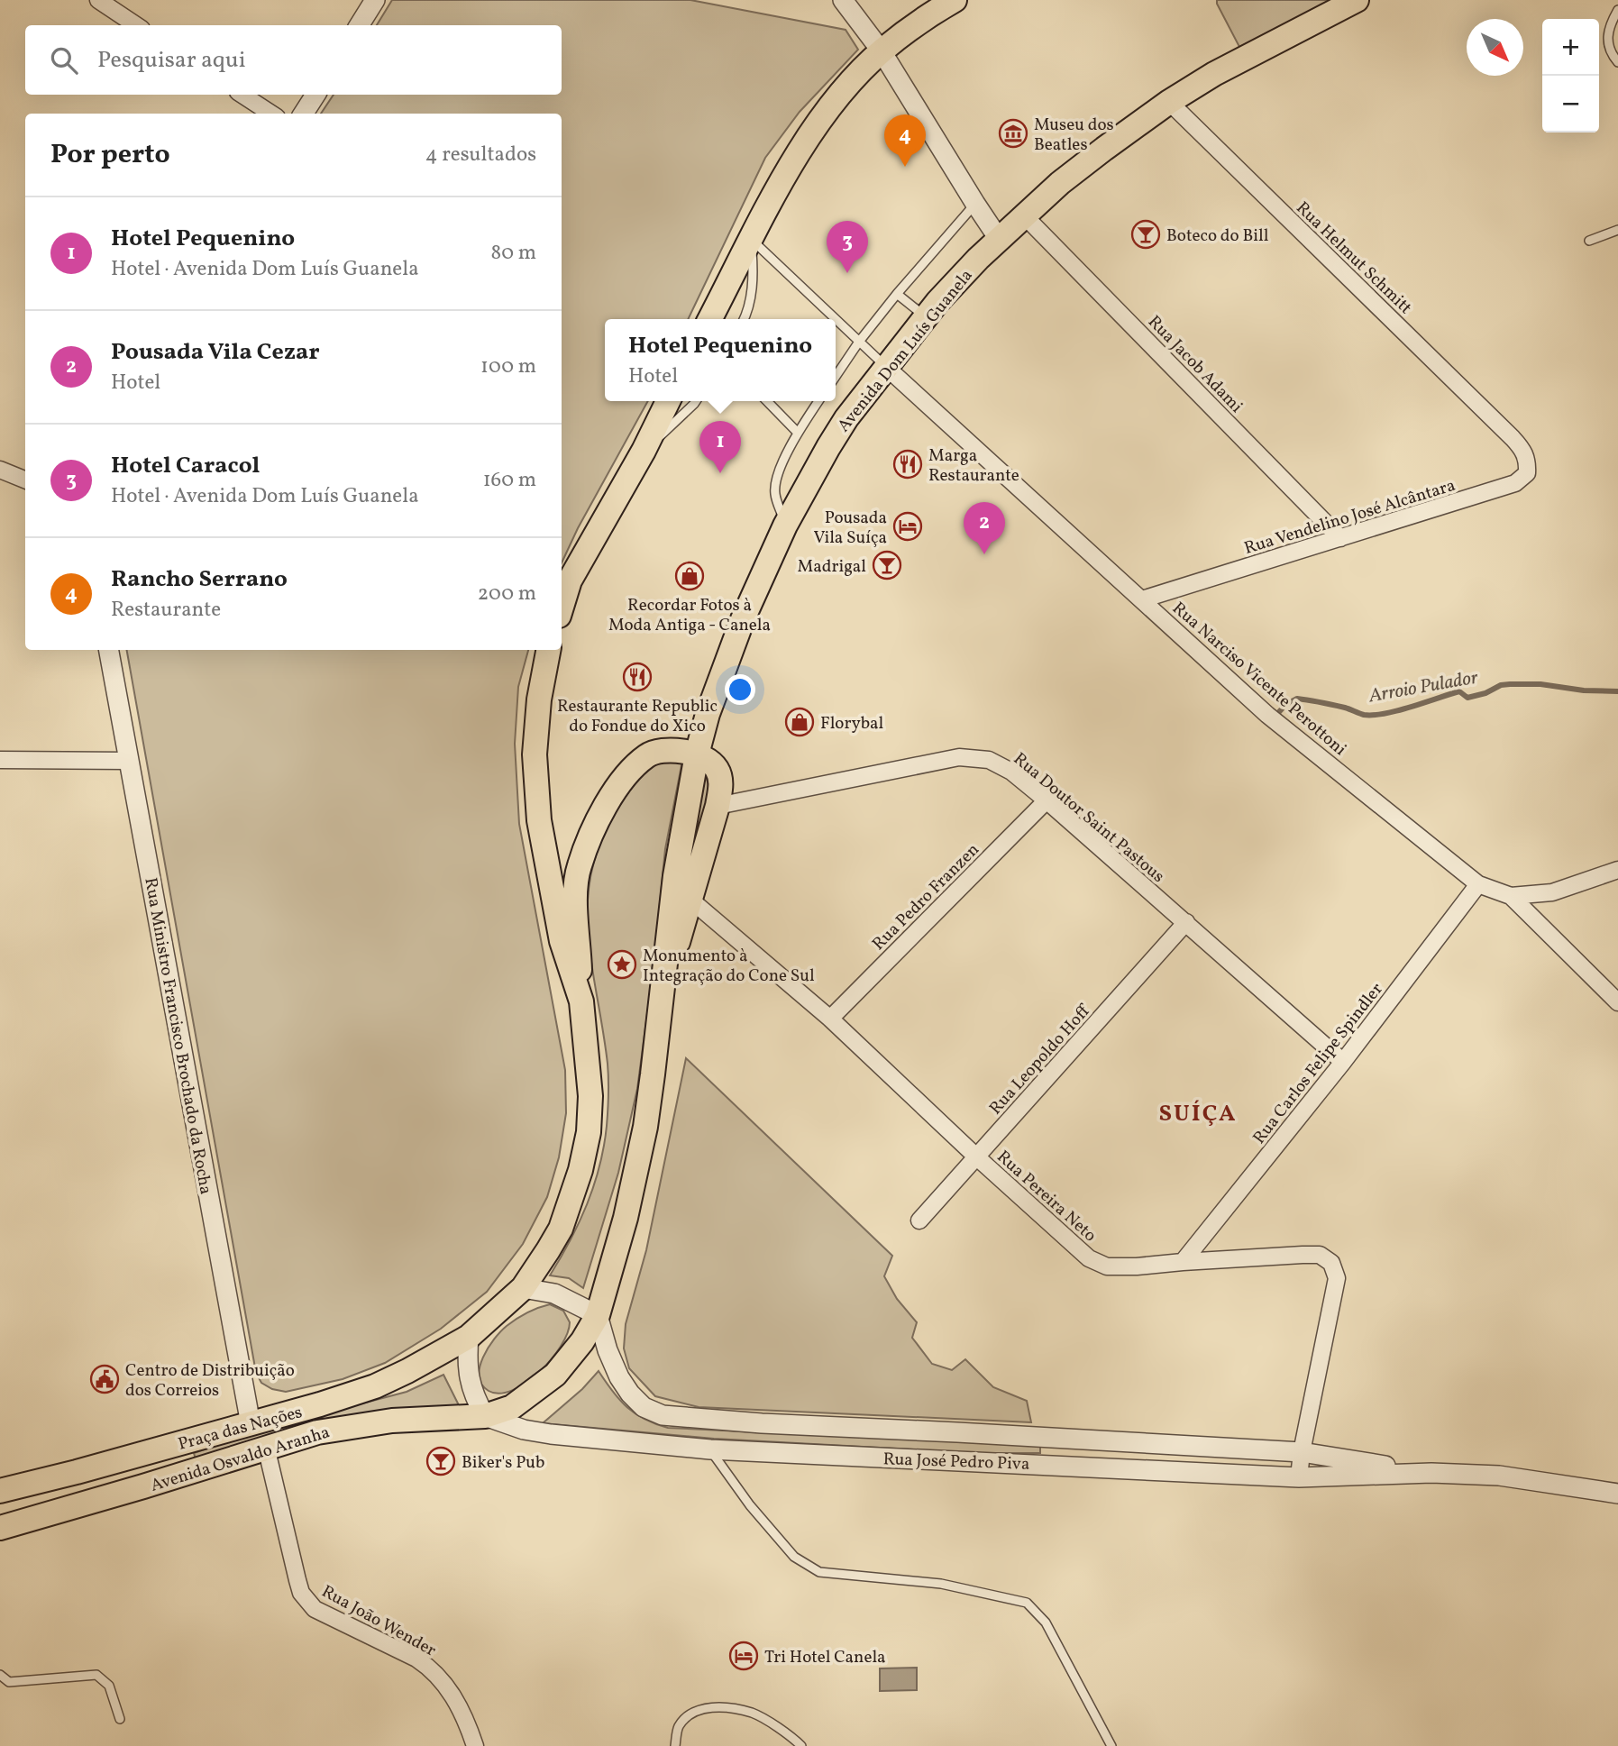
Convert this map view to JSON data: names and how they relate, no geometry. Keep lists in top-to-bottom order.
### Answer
{
  "streets": {
    "main road": ["Avenida Dom Luís Guanela", "Praça das Nações", "Avenida Osvaldo Aranha"],
    "street": [
      "Rua Helmut Schmitt",
      "Rua Jacob Adami",
      "Rua Vendelino José Alcântara",
      "Rua Narciso Vicente Perottoni",
      "Rua Doutor Saint Pastous",
      "Rua Pedro Franzen",
      "Rua Ministro Francisco Brochado da Rocha",
      "Rua Leopoldo Hoff",
      "Rua Carlos Felipe Spindler",
      "Rua Pereira Neto",
      "Rua José Pedro Piva",
      "Rua João Wender"
    ]
  },
  "crossings": [
    ["Rua Helmut Schmitt", "Avenida Dom Luís Guanela"],
    ["Rua Helmut Schmitt", "Rua Vendelino José Alcântara"],
    ["Avenida Dom Luís Guanela", "Rua Jacob Adami"],
    ["Avenida Dom Luís Guanela", "Rua Narciso Vicente Perottoni"],
    ["Avenida Dom Luís Guanela", "Avenida Osvaldo Aranha"],
    ["Avenida Dom Luís Guanela", "Rua José Pedro Piva"],
    ["Rua Jacob Adami", "Rua Vendelino José Alcântara"],
    ["Rua Vendelino José Alcântara", "Rua Narciso Vicente Perottoni"],
    ["Rua Narciso Vicente Perottoni", "Rua Carlos Felipe Spindler"],
    ["Rua Doutor Saint Pastous", "Rua Pedro Franzen"],
    ["Rua Doutor Saint Pastous", "Rua Leopoldo Hoff"],
    ["Rua Doutor Saint Pastous", "Rua Carlos Felipe Spindler"],
    ["Rua Pedro Franzen", "Rua Pereira Neto"],
    ["Rua Ministro Francisco Brochado da Rocha", "Praça das Nações"],
    ["Rua Leopoldo Hoff", "Rua Pereira Neto"],
    ["Rua Carlos Felipe Spindler", "Rua Pereira Neto"],
    ["Rua Pereira Neto", "Rua José Pedro Piva"],
    ["Avenida Osvaldo Aranha", "Rua José Pedro Piva"],
    ["Avenida Osvaldo Aranha", "Rua João Wender"]
  ],
  "districts": ["SUÍÇA"],
  "water": ["Arroio Pulador"],
  "places": {
    "museum": ["Museu dos Beatles"],
    "bar": ["Boteco do Bill", "Madrigal", "Biker's Pub"],
    "restaurant": ["Marga Restaurante", "Restaurante Republic do Fondue do Xico"],
    "hotel": ["Pousada Vila Suíça", "Tri Hotel Canela"],
    "shop": ["Recordar Fotos à Moda Antiga - Canela", "Florybal"],
    "place": ["Monumento à Integração do Cone Sul"],
    "public building": ["Centro de Distribuição dos Correios"]
  },
  "north": "bottom right",
  "page": {
    "map_buttons": ["+", "−"],
    "search": "Pesquisar aqui",
    "heading": ["Por perto", "4 resultados"],
    "pins": [
      "4",
      "3",
      "1",
      "2"
    ],
    "list": [
      {
        "mark": "1",
        "name": "Hotel Pequenino",
        "note": "Hotel · Avenida Dom Luís Guanela",
        "value": "80 m"
      },
      {
        "mark": "2",
        "name": "Pousada Vila Cezar",
        "note": "Hotel",
        "value": "100 m"
      },
      {
        "mark": "3",
        "name": "Hotel Caracol",
        "note": "Hotel · Avenida Dom Luís Guanela",
        "value": "160 m"
      },
      {
        "mark": "4",
        "name": "Rancho Serrano",
        "note": "Restaurante",
        "value": "200 m"
      }
    ],
    "popup": ["Hotel Pequenino", "Hotel"]
  }
}
